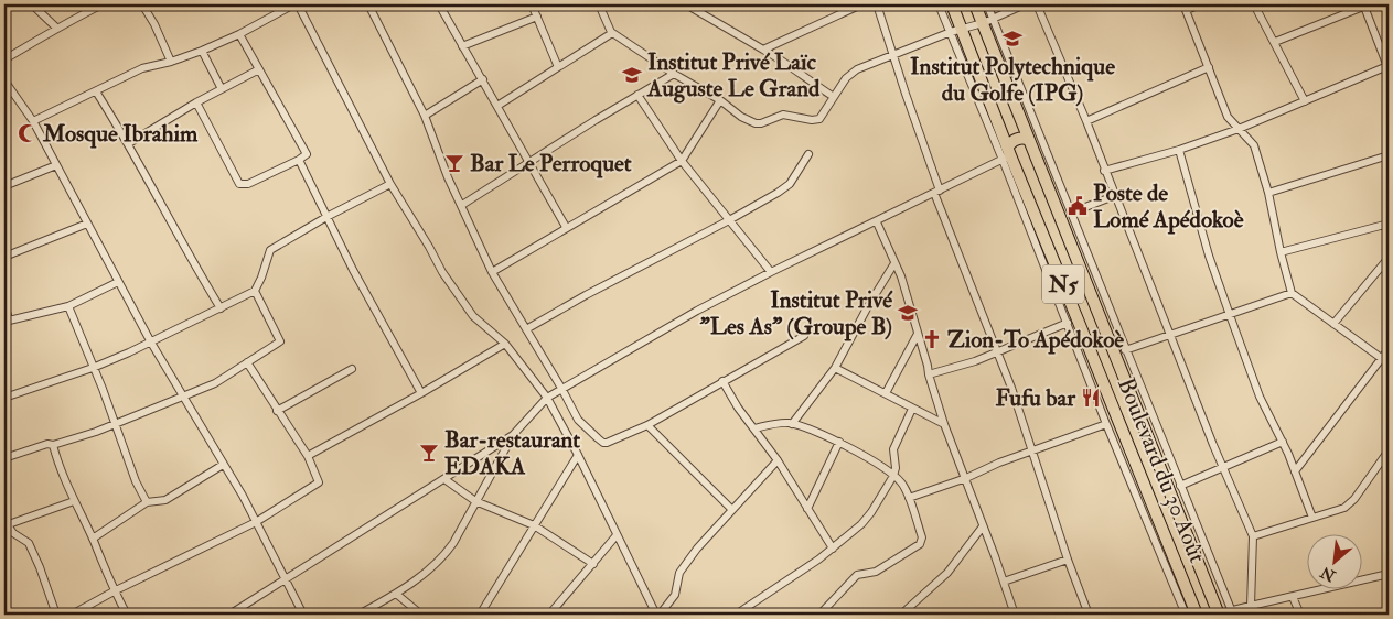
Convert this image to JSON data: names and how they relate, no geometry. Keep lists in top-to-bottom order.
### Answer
{
  "streets": {
    "highway": ["N5", "Boulevard du 30 Août"]
  },
  "places": {
    "school or university": ["Institut Polytechnique du Golfe (IPG)", "Institut Privé Laïc Auguste Le Grand", "Institut Privé \"Les As\" (Groupe B)"],
    "mosque": ["Mosque Ibrahim"],
    "bar": ["Bar Le Perroquet", "Bar-restaurant EDAKA"],
    "public building": ["Poste de Lomé Apédokoè"],
    "church": ["Zion-To Apédokoè"],
    "restaurant": ["Fufu bar"]
  },
  "north": "bottom left"
}
